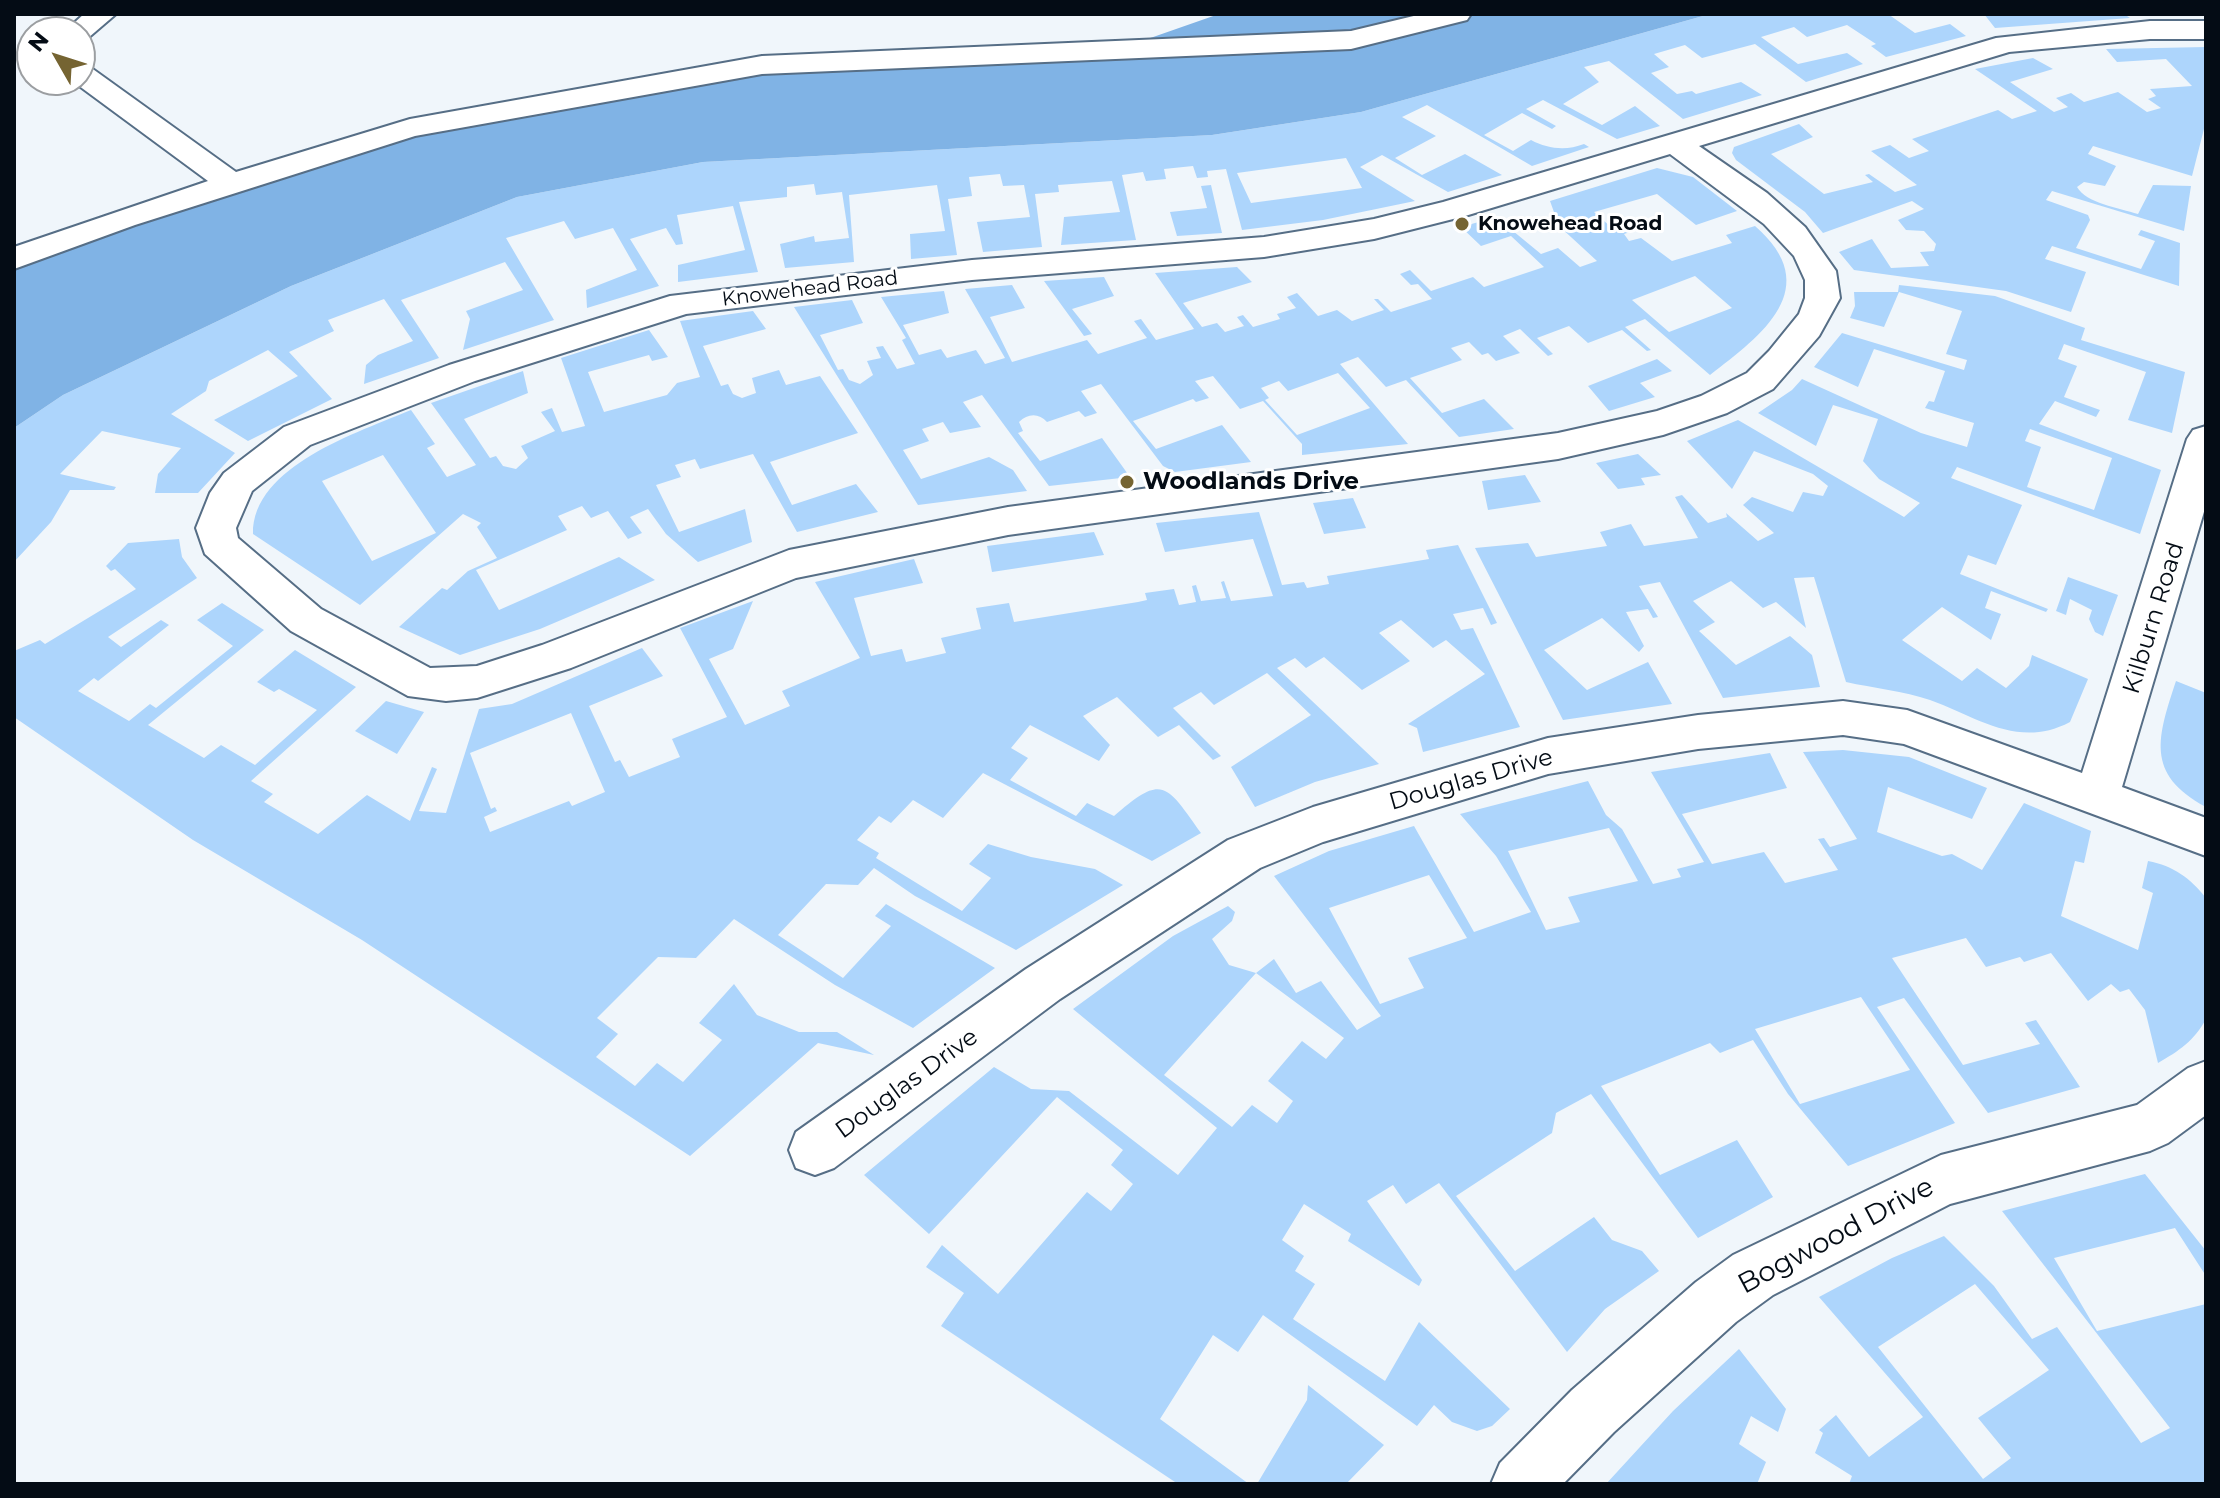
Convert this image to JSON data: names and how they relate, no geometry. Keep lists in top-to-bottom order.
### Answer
{
  "streets": {
    "street": [
      "Knowehead Road",
      "Kilburn Road",
      "Douglas Drive",
      "Bogwood Drive"
    ]
  },
  "crossings": [
    ["Kilburn Road", "Douglas Drive"]
  ],
  "places": ["Knowehead Road", "Woodlands Drive"],
  "north": "top left"
}
